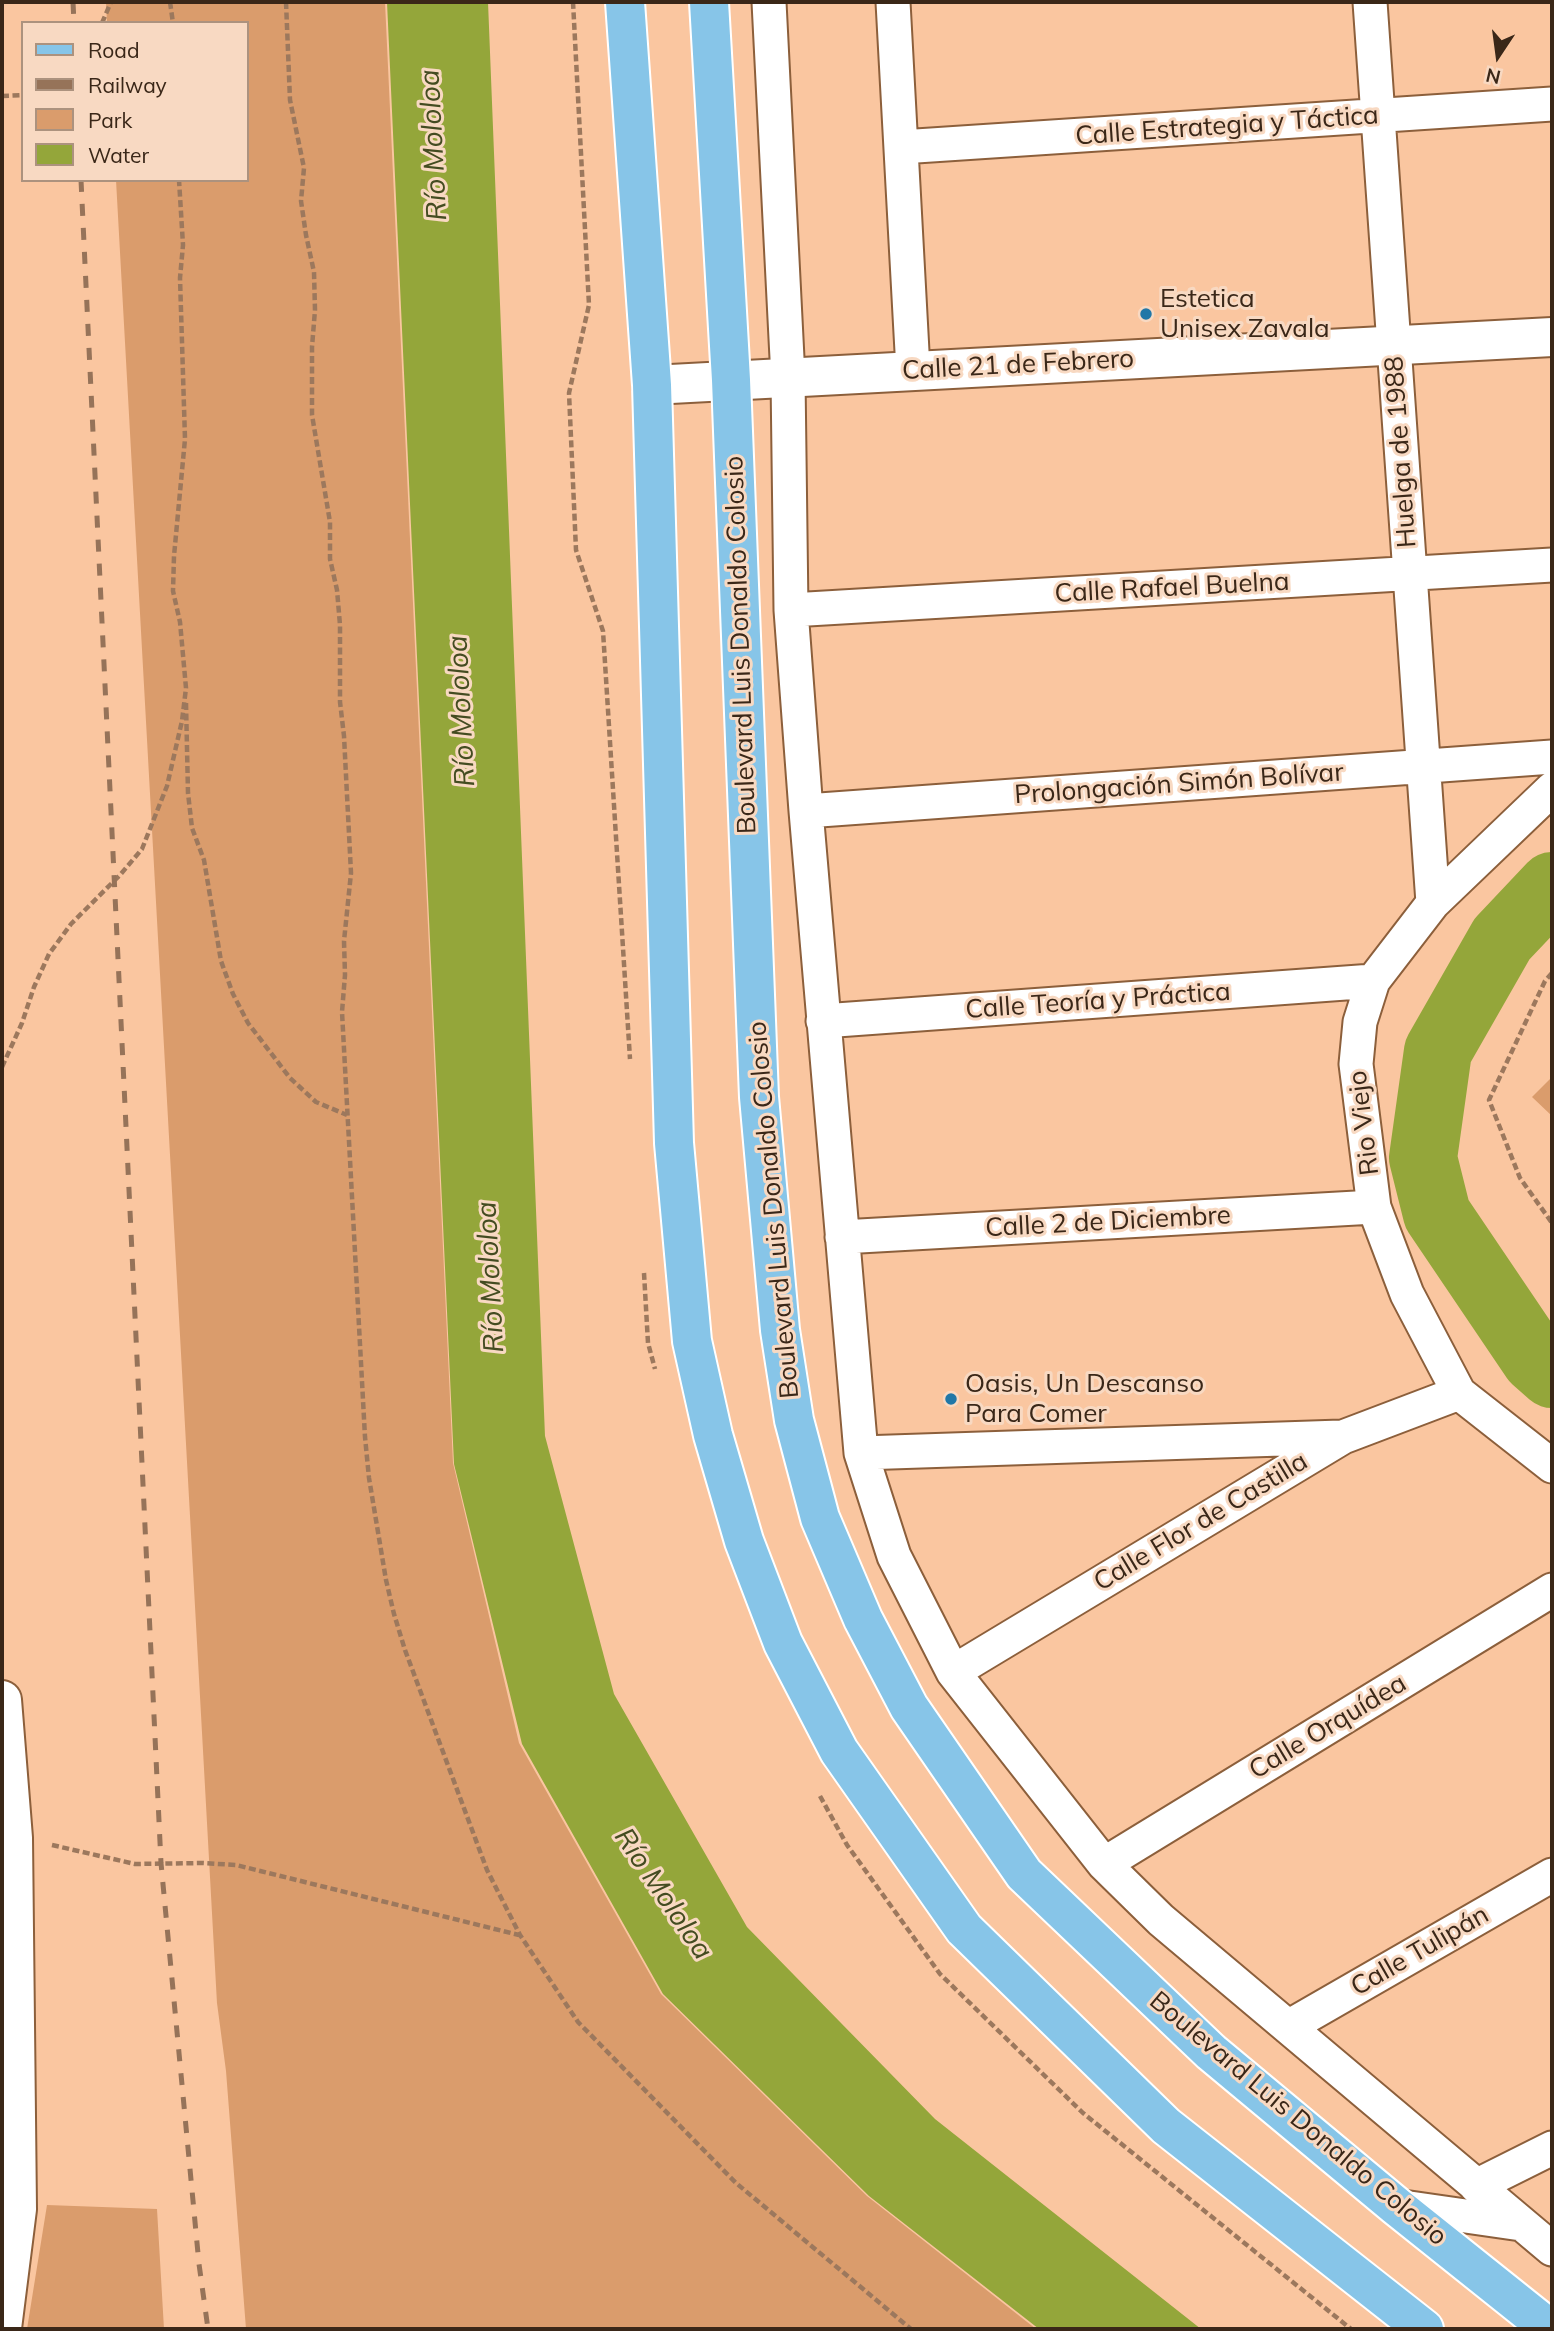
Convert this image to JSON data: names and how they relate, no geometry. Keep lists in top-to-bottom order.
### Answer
{
  "streets": {
    "main road": ["Boulevard Luis Donaldo Colosio"],
    "street": [
      "Calle Estrategia y Táctica",
      "Calle 21 de Febrero",
      "Huelga de 1988",
      "Calle Rafael Buelna",
      "Prolongación Simón Bolívar",
      "Calle Teoría y Práctica",
      "Rio Viejo",
      "Calle 2 de Diciembre",
      "Calle Flor de Castilla",
      "Calle Orquídea",
      "Calle Tulipán"
    ]
  },
  "crossings": [
    ["Calle Estrategia y Táctica", "Huelga de 1988"],
    ["Calle 21 de Febrero", "Huelga de 1988"],
    ["Calle 21 de Febrero", "Boulevard Luis Donaldo Colosio"],
    ["Huelga de 1988", "Calle Rafael Buelna"],
    ["Huelga de 1988", "Prolongación Simón Bolívar"],
    ["Huelga de 1988", "Rio Viejo"],
    ["Calle Rafael Buelna", "Boulevard Luis Donaldo Colosio"],
    ["Boulevard Luis Donaldo Colosio", "Prolongación Simón Bolívar"],
    ["Boulevard Luis Donaldo Colosio", "Calle Teoría y Práctica"],
    ["Boulevard Luis Donaldo Colosio", "Calle 2 de Diciembre"],
    ["Boulevard Luis Donaldo Colosio", "Calle Flor de Castilla"],
    ["Boulevard Luis Donaldo Colosio", "Calle Orquídea"],
    ["Boulevard Luis Donaldo Colosio", "Calle Tulipán"],
    ["Calle Teoría y Práctica", "Rio Viejo"],
    ["Rio Viejo", "Calle 2 de Diciembre"],
    ["Rio Viejo", "Calle Flor de Castilla"]
  ],
  "water": ["Río Mololoa"],
  "places": ["Estetica Unisex Zavala", "Oasis, Un Descanso Para Comer"],
  "legend": [
    "Road",
    "Railway",
    "Park",
    "Water"
  ],
  "north": "bottom"
}
